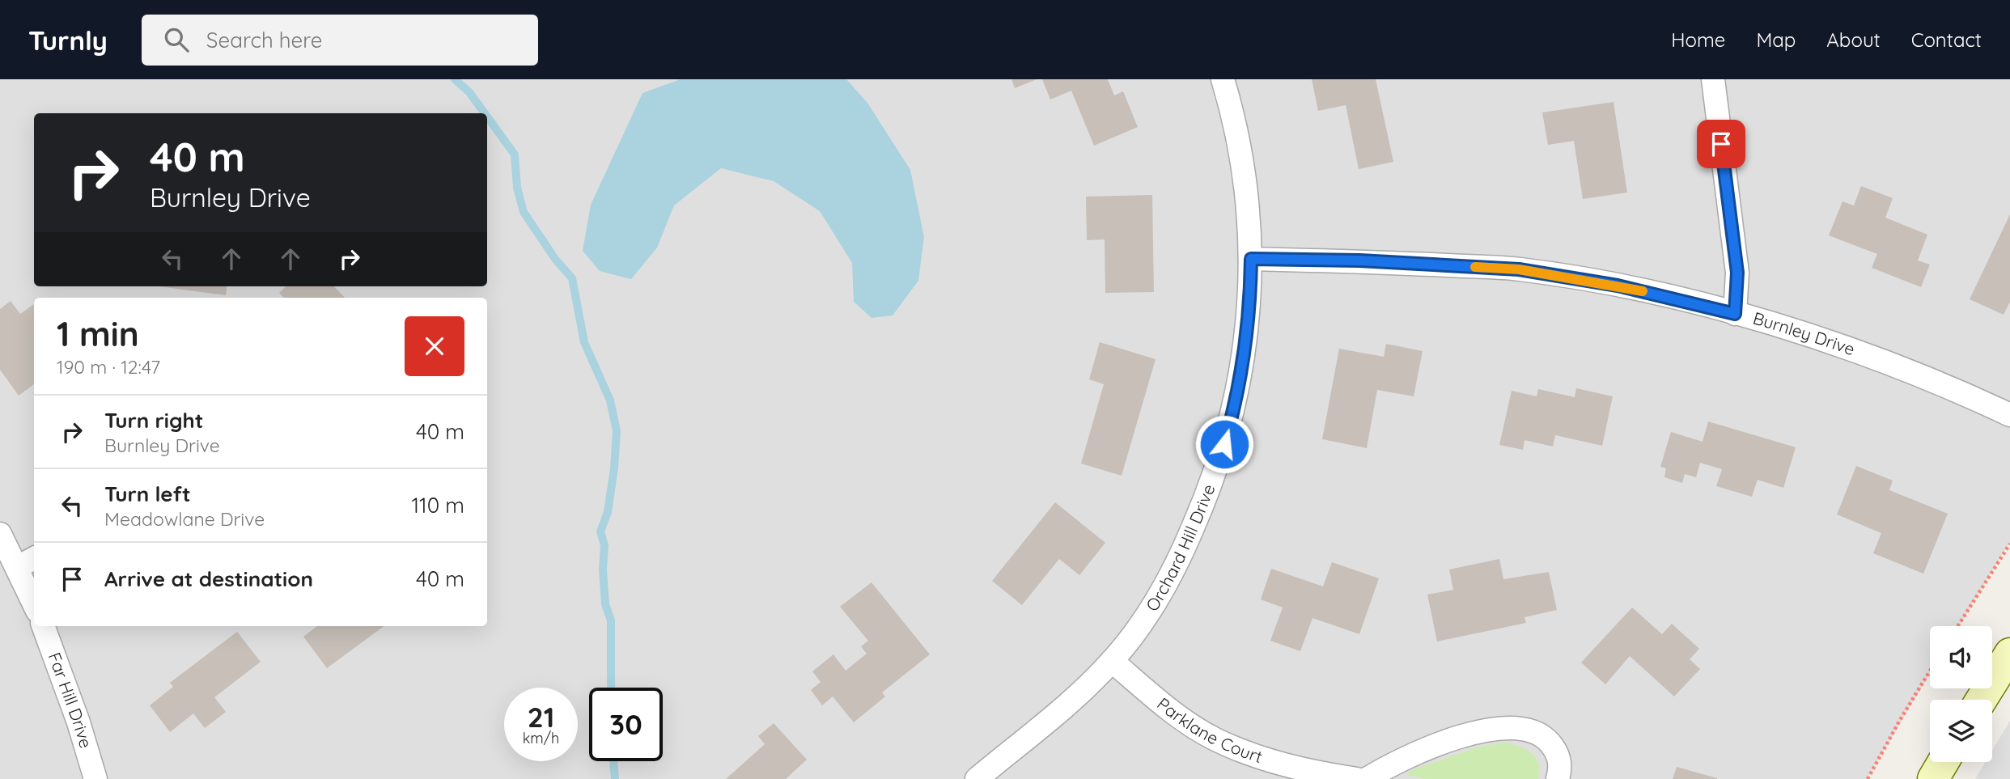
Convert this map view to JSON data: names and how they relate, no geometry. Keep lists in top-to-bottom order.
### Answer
{
  "streets": {
    "street": [
      "Burnley Drive",
      "Orchard Hill Drive",
      "Far Hill Drive",
      "Parklane Court"
    ]
  },
  "crossings": [
    ["Burnley Drive", "Orchard Hill Drive"],
    ["Orchard Hill Drive", "Parklane Court"]
  ],
  "page": {
    "header": "Turnly",
    "search": "Search here",
    "nav": [
      "Home",
      "Map",
      "About",
      "Contact"
    ],
    "turn": ["40 m", "Burnley Drive"],
    "heading": ["1 min", "190 m · 12:47"],
    "list": [
      {
        "name": "Turn right",
        "note": "Burnley Drive",
        "value": "40 m"
      },
      {
        "name": "Turn left",
        "note": "Meadowlane Drive",
        "value": "110 m"
      },
      {
        "name": "Arrive at destination",
        "value": "40 m"
      }
    ],
    "speed": "21 km/h",
    "limit": "30"
  }
}
